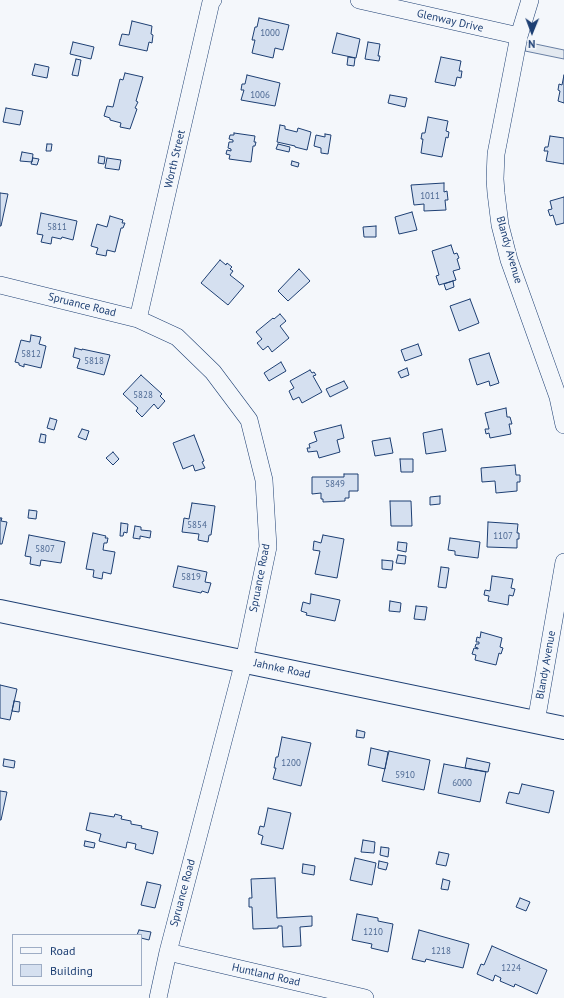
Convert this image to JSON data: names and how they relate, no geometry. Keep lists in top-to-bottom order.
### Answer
{
  "streets": {
    "main road": ["Jahnke Road"],
    "street": [
      "Glenway Drive",
      "Worth Street",
      "Blandy Avenue",
      "Spruance Road",
      "Huntland Road"
    ]
  },
  "crossings": [
    ["Glenway Drive", "Blandy Avenue"],
    ["Worth Street", "Spruance Road"],
    ["Blandy Avenue", "Jahnke Road"],
    ["Spruance Road", "Jahnke Road"],
    ["Spruance Road", "Huntland Road"]
  ],
  "house_numbers": [
    "1000",
    "1006",
    "1011",
    "5811",
    "5812",
    "5818",
    "5828",
    "5849",
    "5854",
    "1107",
    "5807",
    "5819",
    "1200",
    "5910",
    "6000",
    "1210",
    "1218",
    "1224"
  ],
  "legend": ["Road", "Building"],
  "north": "bottom"
}
